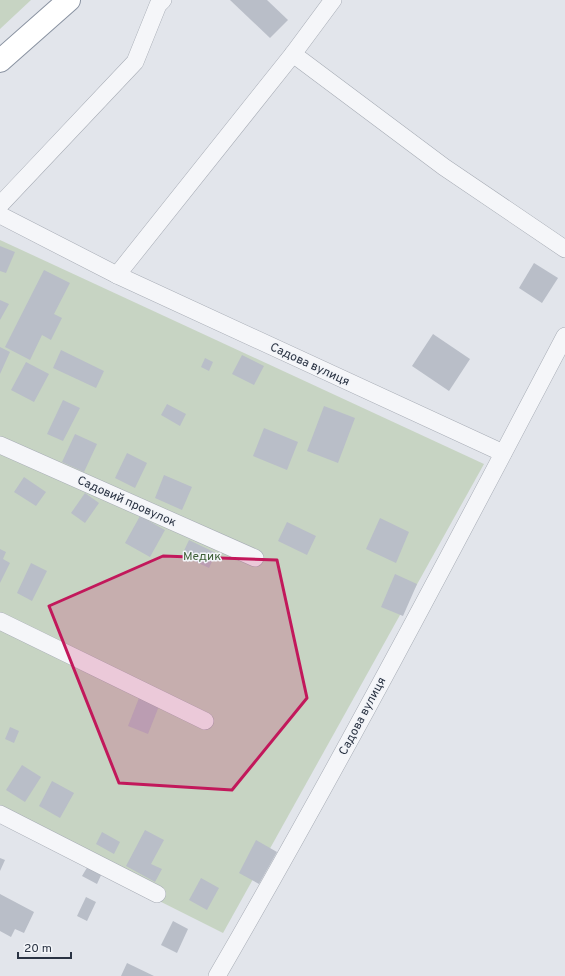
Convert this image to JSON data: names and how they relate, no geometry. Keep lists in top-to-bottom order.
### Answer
{
  "streets": {
    "street": ["Садова вулиця", "Садовий провулок"]
  },
  "parks": ["Медик"],
  "scale_bar": "20 m"
}
